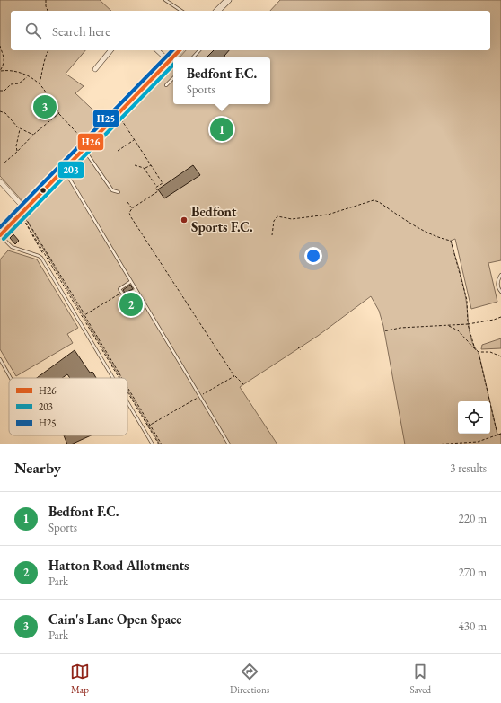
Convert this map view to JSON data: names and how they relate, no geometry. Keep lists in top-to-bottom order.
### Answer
{
  "places": ["Bedfont Sports F.C."],
  "lines": ["transit line H26", "transit line H25", "transit line 203"],
  "legend": ["H26", "203", "H25"],
  "page": {
    "search": "Search here",
    "popup": ["Bedfont F.C.", "Sports"],
    "pins": ["3", "1", "2"],
    "heading": ["Nearby", "3 results"],
    "list": [
      {
        "mark": "1",
        "name": "Bedfont F.C.",
        "note": "Sports",
        "value": "220 m"
      },
      {
        "mark": "2",
        "name": "Hatton Road Allotments",
        "note": "Park",
        "value": "270 m"
      },
      {
        "mark": "3",
        "name": "Cain's Lane Open Space",
        "note": "Park",
        "value": "430 m"
      }
    ],
    "nav": ["Map", "Directions", "Saved"]
  }
}
